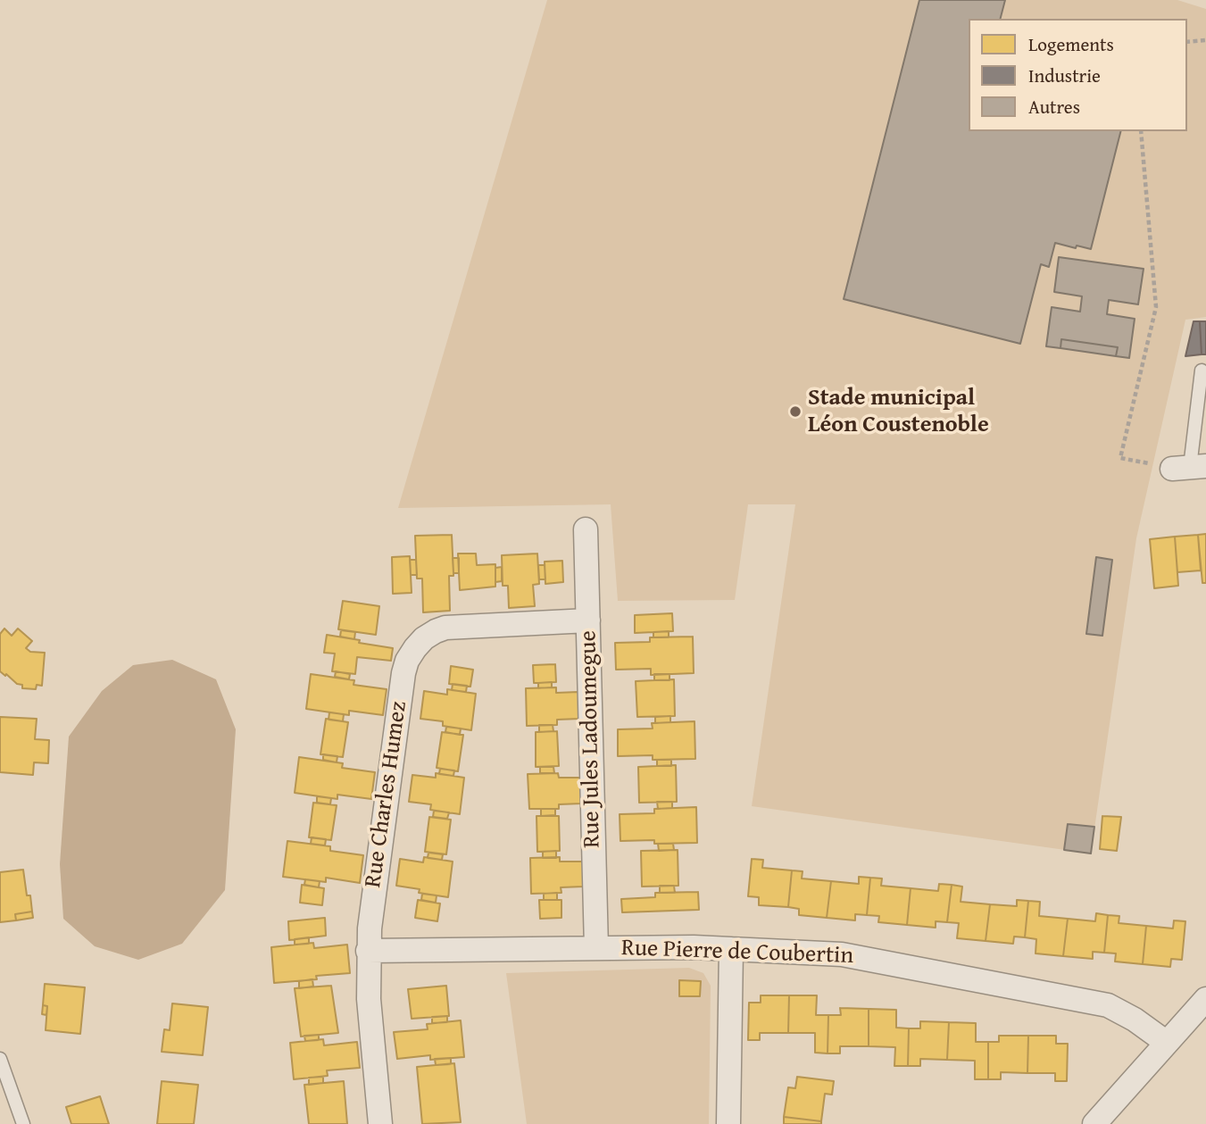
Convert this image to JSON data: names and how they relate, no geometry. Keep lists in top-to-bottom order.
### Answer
{
  "streets": {
    "street": ["Rue Jules Ladoumegue", "Rue Charles Humez", "Rue Pierre de Coubertin"]
  },
  "crossings": [
    ["Rue Jules Ladoumegue", "Rue Charles Humez"],
    ["Rue Jules Ladoumegue", "Rue Pierre de Coubertin"],
    ["Rue Charles Humez", "Rue Pierre de Coubertin"]
  ],
  "places": ["Stade municipal Léon Coustenoble"],
  "legend": ["Logements", "Industrie", "Autres"]
}
